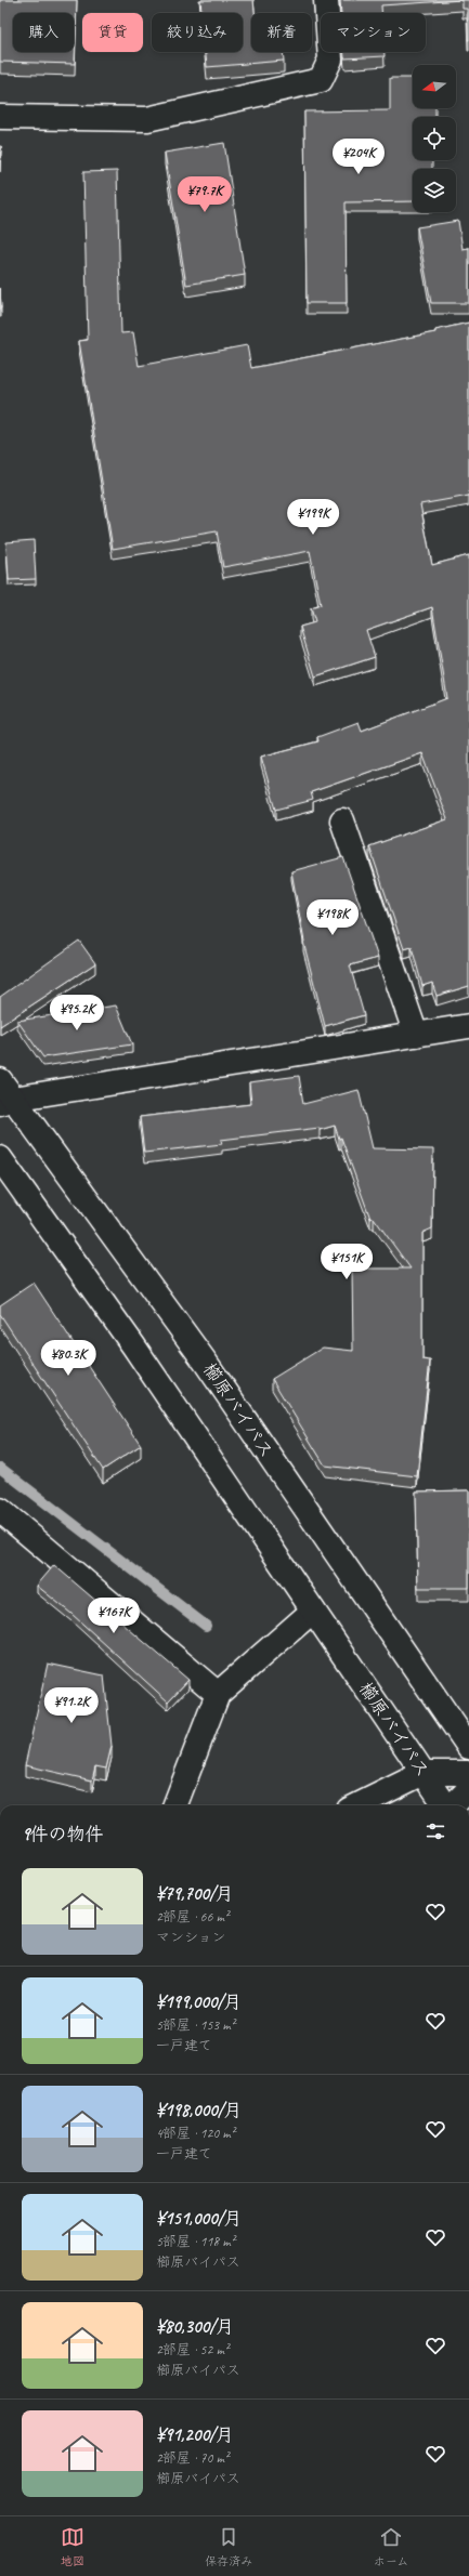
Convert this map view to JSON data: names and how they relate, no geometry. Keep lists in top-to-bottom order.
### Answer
{
  "streets": {
    "street": ["櫛原バイパス"]
  },
  "north": "left",
  "page": {
    "chip": [
      "購入",
      "賃貸",
      "絞り込み",
      "新着",
      "マンション"
    ],
    "price": [
      "¥204K",
      "¥79.7K",
      "¥199K",
      "¥198K",
      "¥95.2K",
      "¥151K",
      "¥80.3K",
      "¥167K",
      "¥91.2K"
    ],
    "heading": "9件の物件",
    "list": [
      {
        "name": "¥79,700/月",
        "note": "2部屋 · 66 m² · マンション"
      },
      {
        "name": "¥199,000/月",
        "note": "5部屋 · 153 m² · 一戸建て"
      },
      {
        "name": "¥198,000/月",
        "note": "4部屋 · 120 m² · 一戸建て"
      },
      {
        "name": "¥151,000/月",
        "note": "5部屋 · 118 m² · 櫛原バイパス"
      },
      {
        "name": "¥80,300/月",
        "note": "2部屋 · 52 m² · 櫛原バイパス"
      },
      {
        "name": "¥91,200/月",
        "note": "2部屋 · 70 m² · 櫛原バイパス"
      }
    ],
    "tabs": ["地図", "保存済み", "ホーム"]
  }
}
